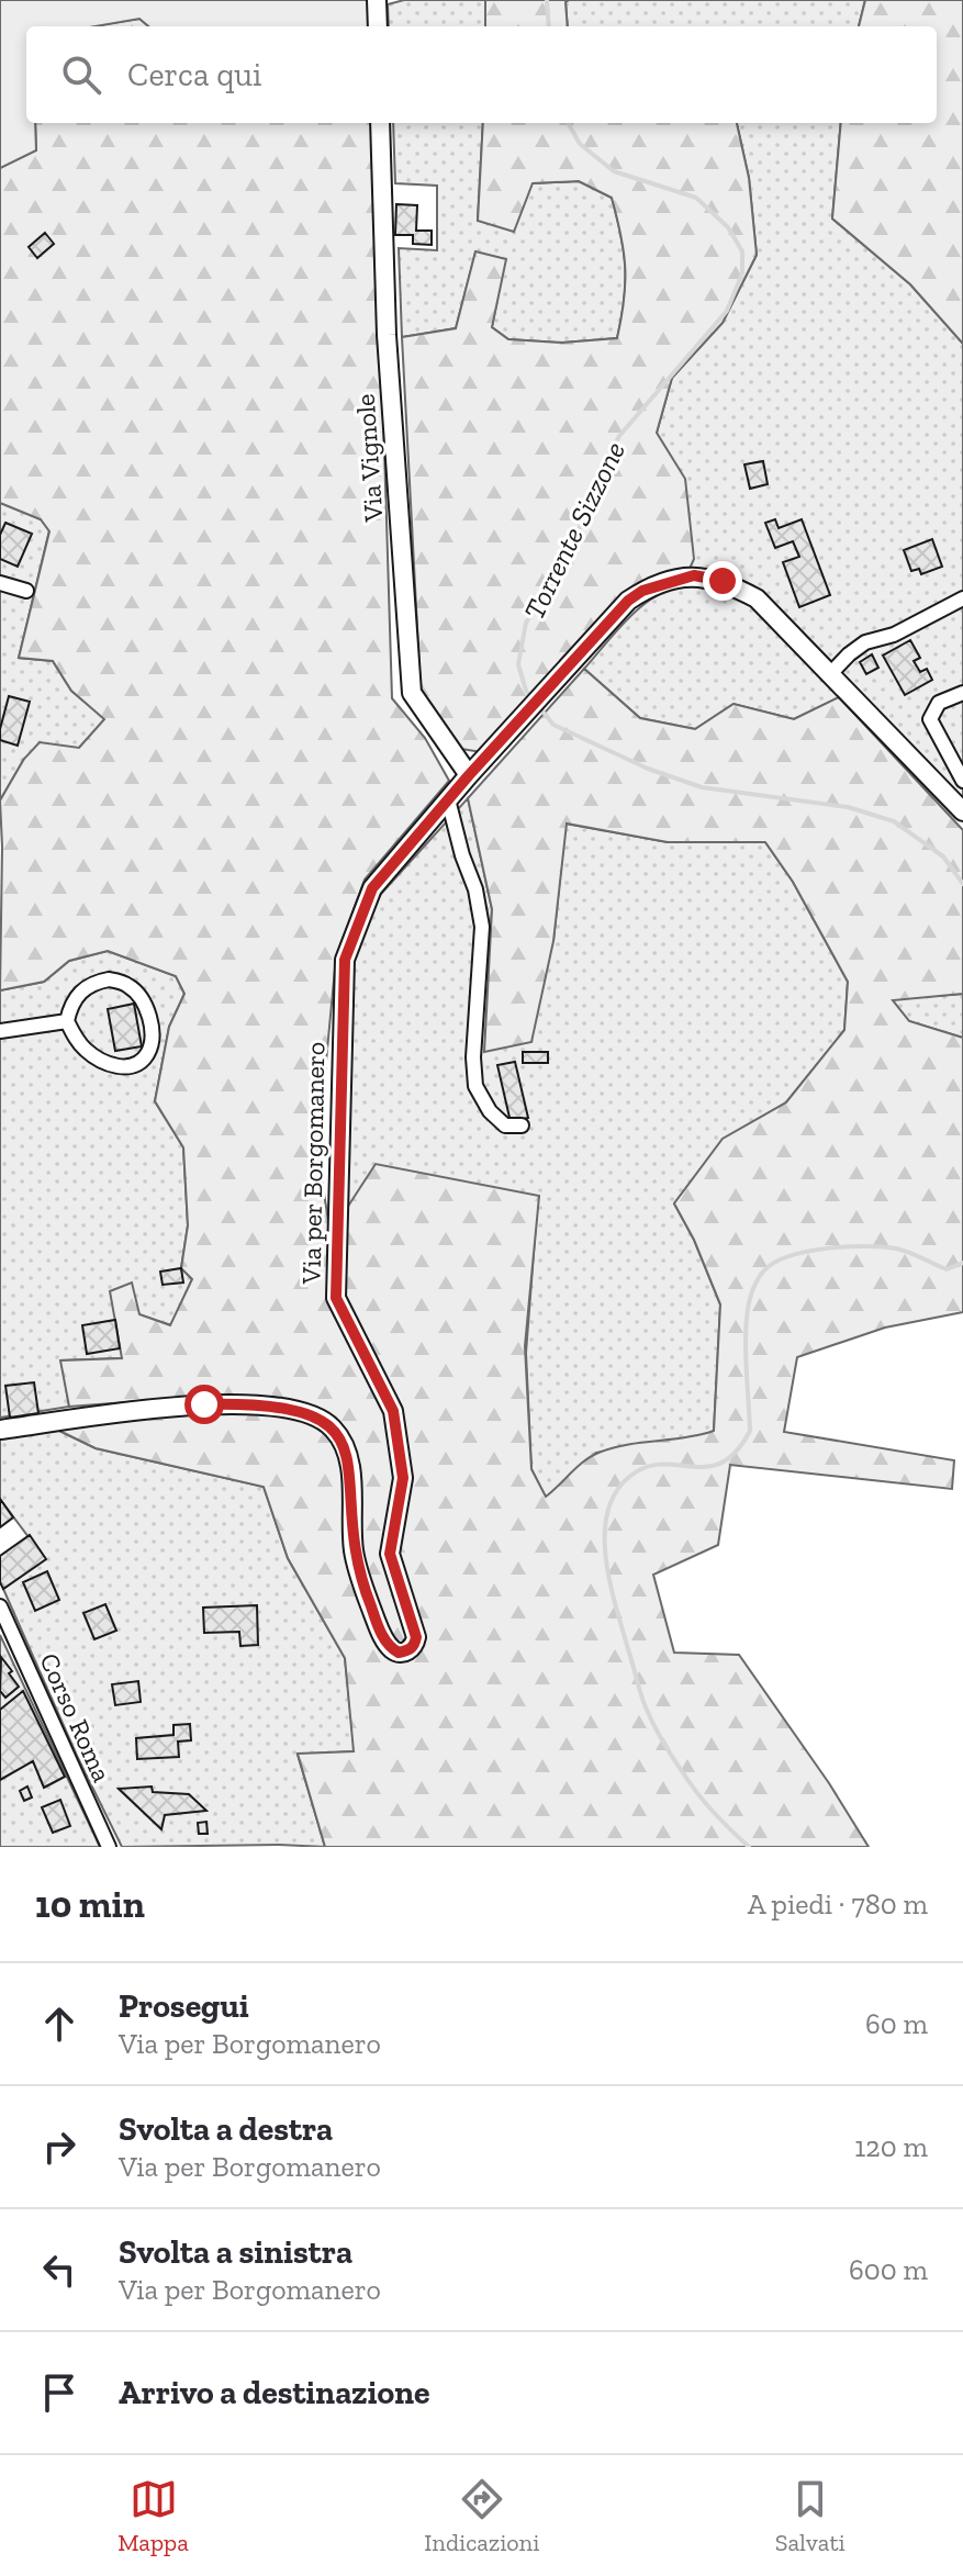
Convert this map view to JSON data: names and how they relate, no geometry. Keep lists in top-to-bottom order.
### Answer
{
  "streets": {
    "main road": ["Via Vignole", "Via per Borgomanero"],
    "street": ["Corso Roma"]
  },
  "crossings": [
    ["Via Vignole", "Via per Borgomanero"]
  ],
  "water": ["Torrente Sizzone"],
  "page": {
    "search": "Cerca qui",
    "heading": ["10 min", "A piedi · 780 m"],
    "list": [
      ["Prosegui", "Via per Borgomanero", "60 m"],
      ["Svolta a destra", "Via per Borgomanero", "120 m"],
      ["Svolta a sinistra", "Via per Borgomanero", "600 m"],
      "Arrivo a destinazione"
    ],
    "nav": ["Mappa", "Indicazioni", "Salvati"]
  }
}
